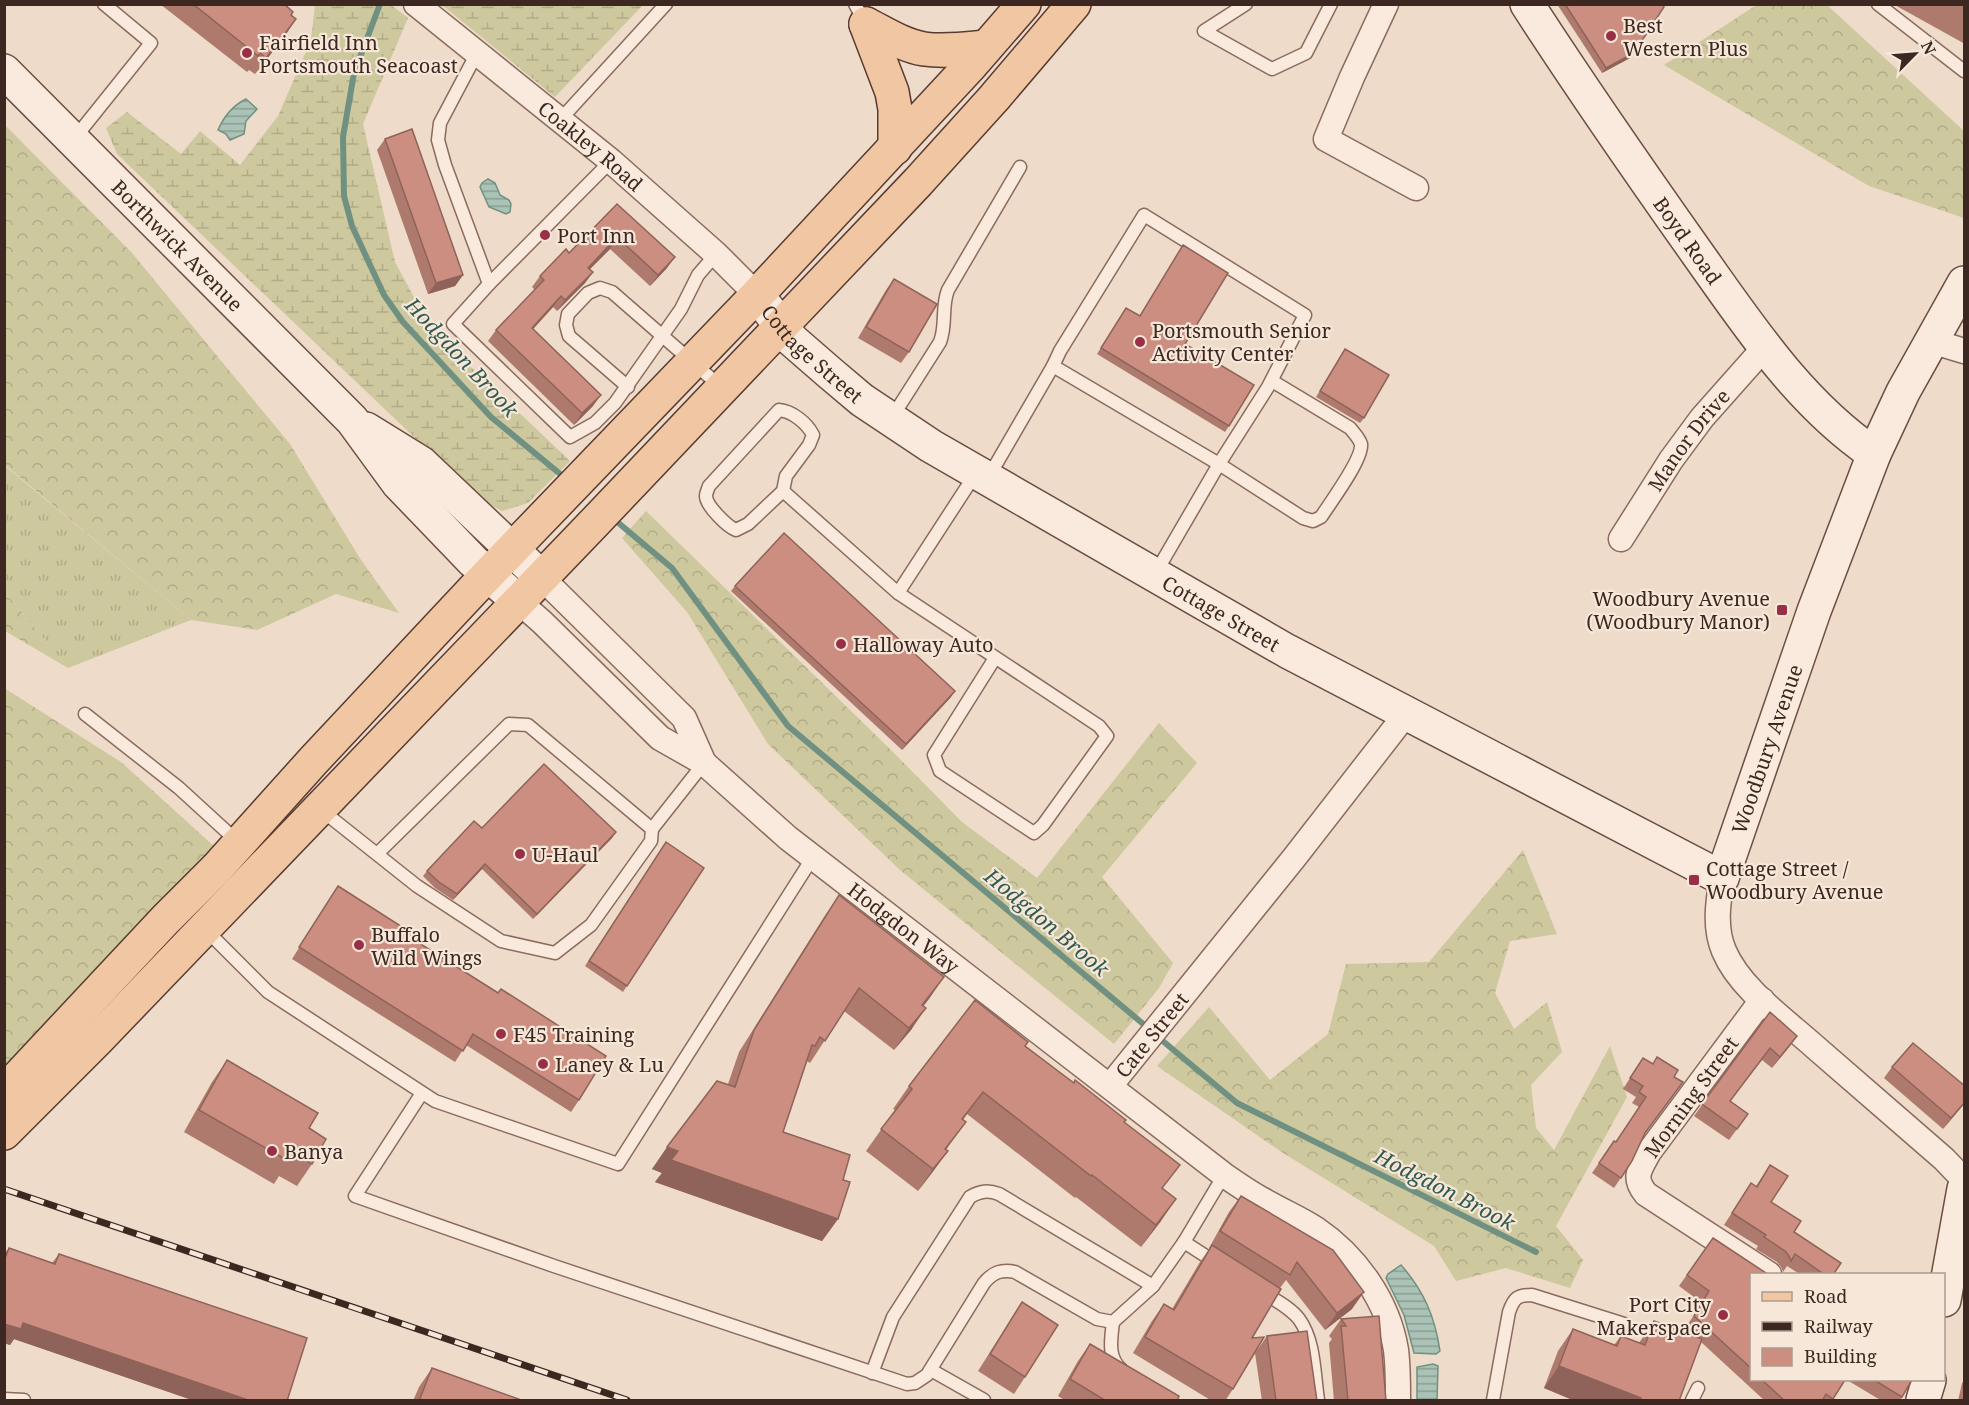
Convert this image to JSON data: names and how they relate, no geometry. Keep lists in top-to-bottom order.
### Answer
{
  "streets": {
    "street": [
      "Coakley Road",
      "Boyd Road",
      "Borthwick Avenue",
      "Cottage Street",
      "Manor Drive",
      "Woodbury Avenue",
      "Hodgdon Way",
      "Cate Street",
      "Morning Street"
    ]
  },
  "crossings": [
    ["Coakley Road", "Cottage Street"],
    ["Boyd Road", "Manor Drive"],
    ["Boyd Road", "Woodbury Avenue"],
    ["Borthwick Avenue", "Hodgdon Way"],
    ["Cottage Street", "Woodbury Avenue"],
    ["Cottage Street", "Cate Street"],
    ["Woodbury Avenue", "Morning Street"],
    ["Hodgdon Way", "Cate Street"]
  ],
  "water": ["Hodgdon Brook"],
  "places": {
    "other": [
      "Best Western Plus",
      "Fairfield Inn Portsmouth Seacoast",
      "Port Inn",
      "Portsmouth Senior Activity Center",
      "Halloway Auto",
      "U-Haul",
      "Buffalo Wild Wings",
      "F45 Training",
      "Laney & Lu",
      "Banya",
      "Port City Makerspace"
    ],
    "transit": ["Woodbury Avenue (Woodbury Manor)", "Cottage Street / Woodbury Avenue"]
  },
  "legend": ["Road", "Railway", "Building"],
  "north": "top right"
}
